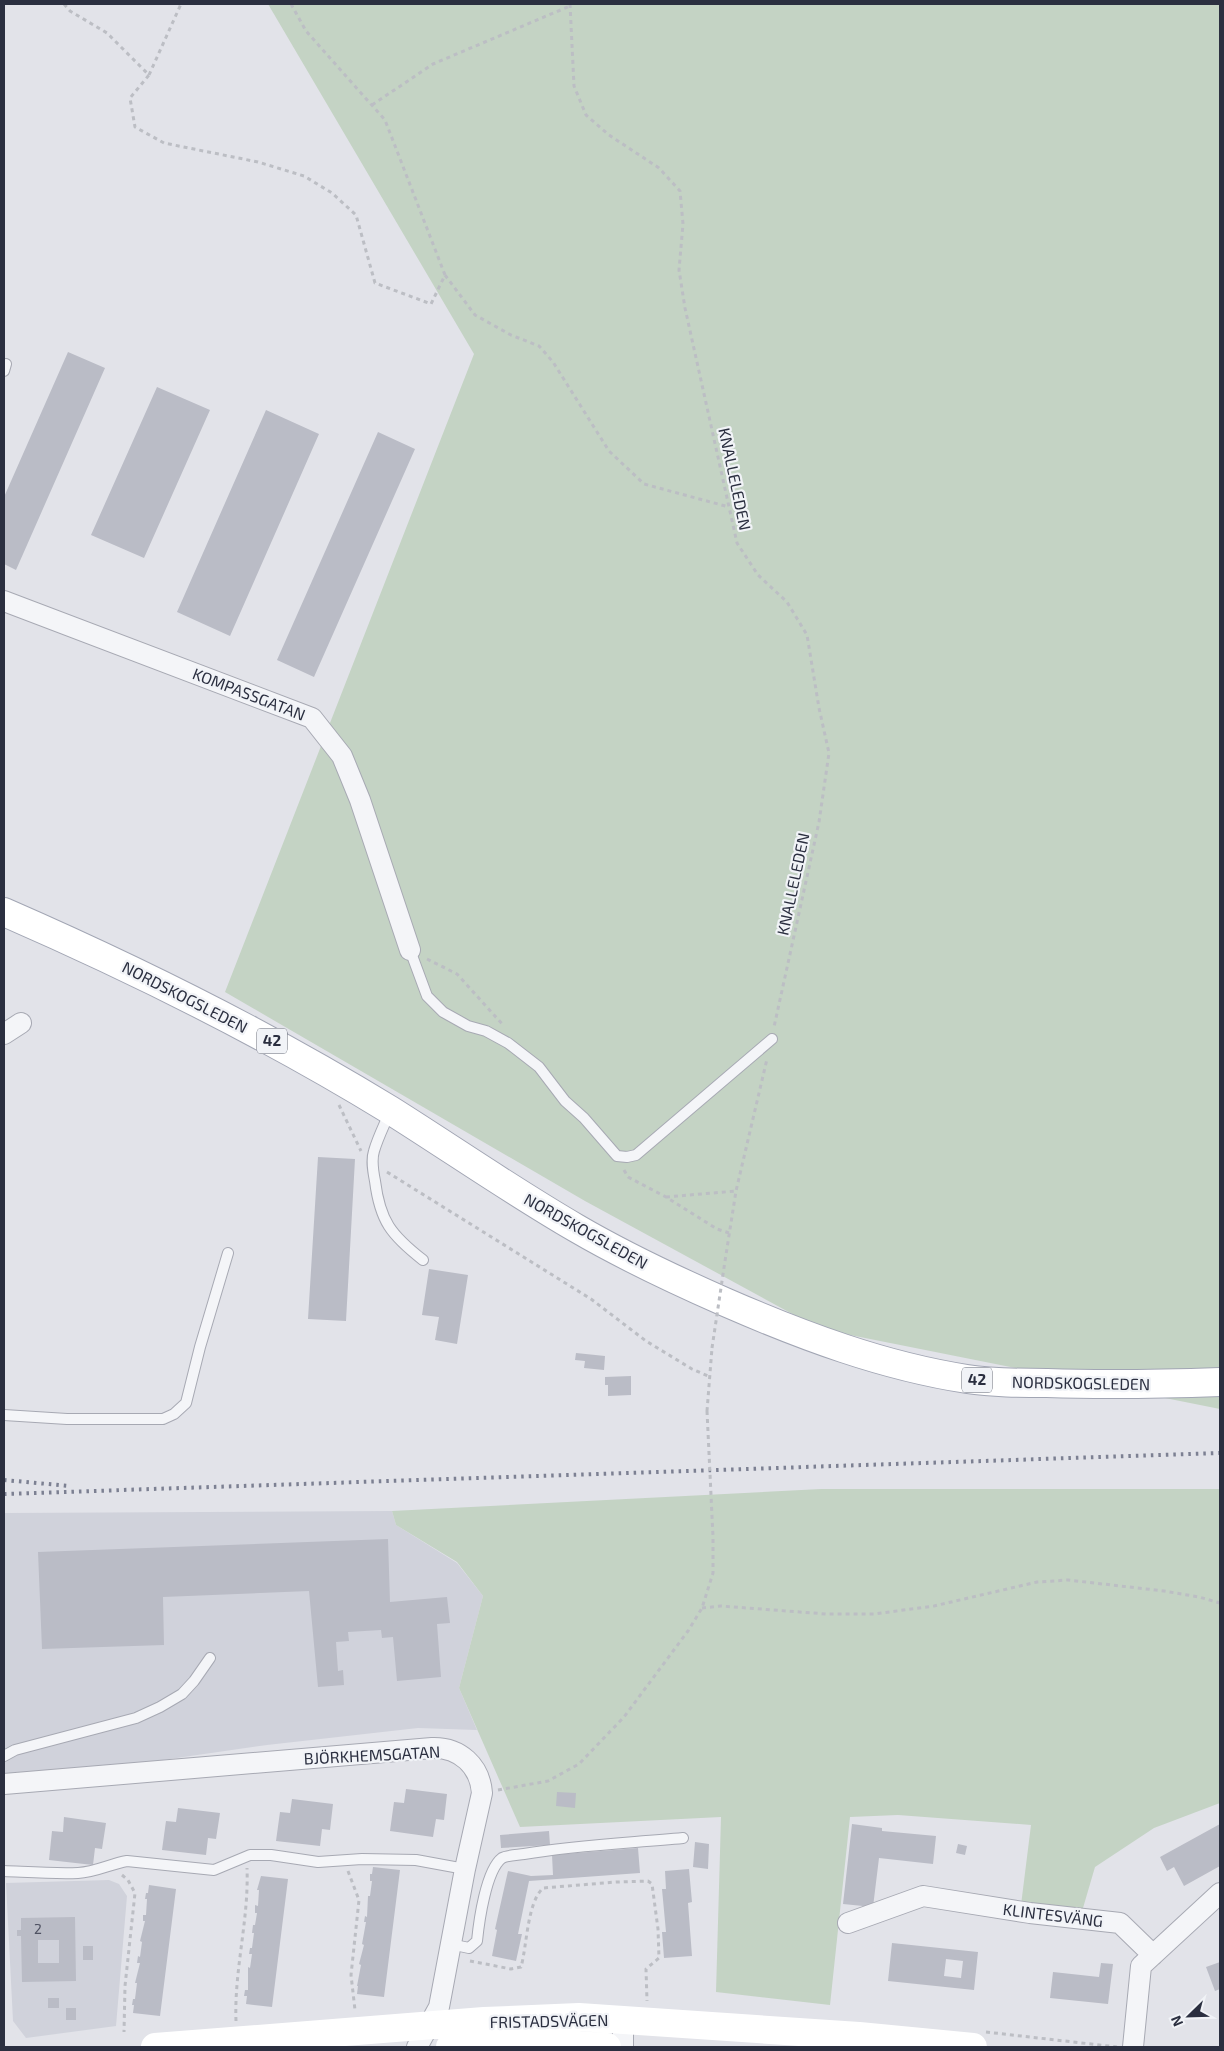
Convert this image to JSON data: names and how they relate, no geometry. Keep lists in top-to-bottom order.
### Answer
{
  "streets": {
    "main road": ["NORDSKOGSLEDEN", "42", "FRISTADSVÄGEN"],
    "street": ["KOMPASSGATAN", "BJÖRKHEMSGATAN", "KLINTESVÄNG"],
    "path": ["KNALLELEDEN"]
  },
  "crossings": [
    ["KNALLELEDEN", "BJÖRKHEMSGATAN"],
    ["BJÖRKHEMSGATAN", "FRISTADSVÄGEN"]
  ],
  "house_numbers": ["2"],
  "north": "bottom left"
}
